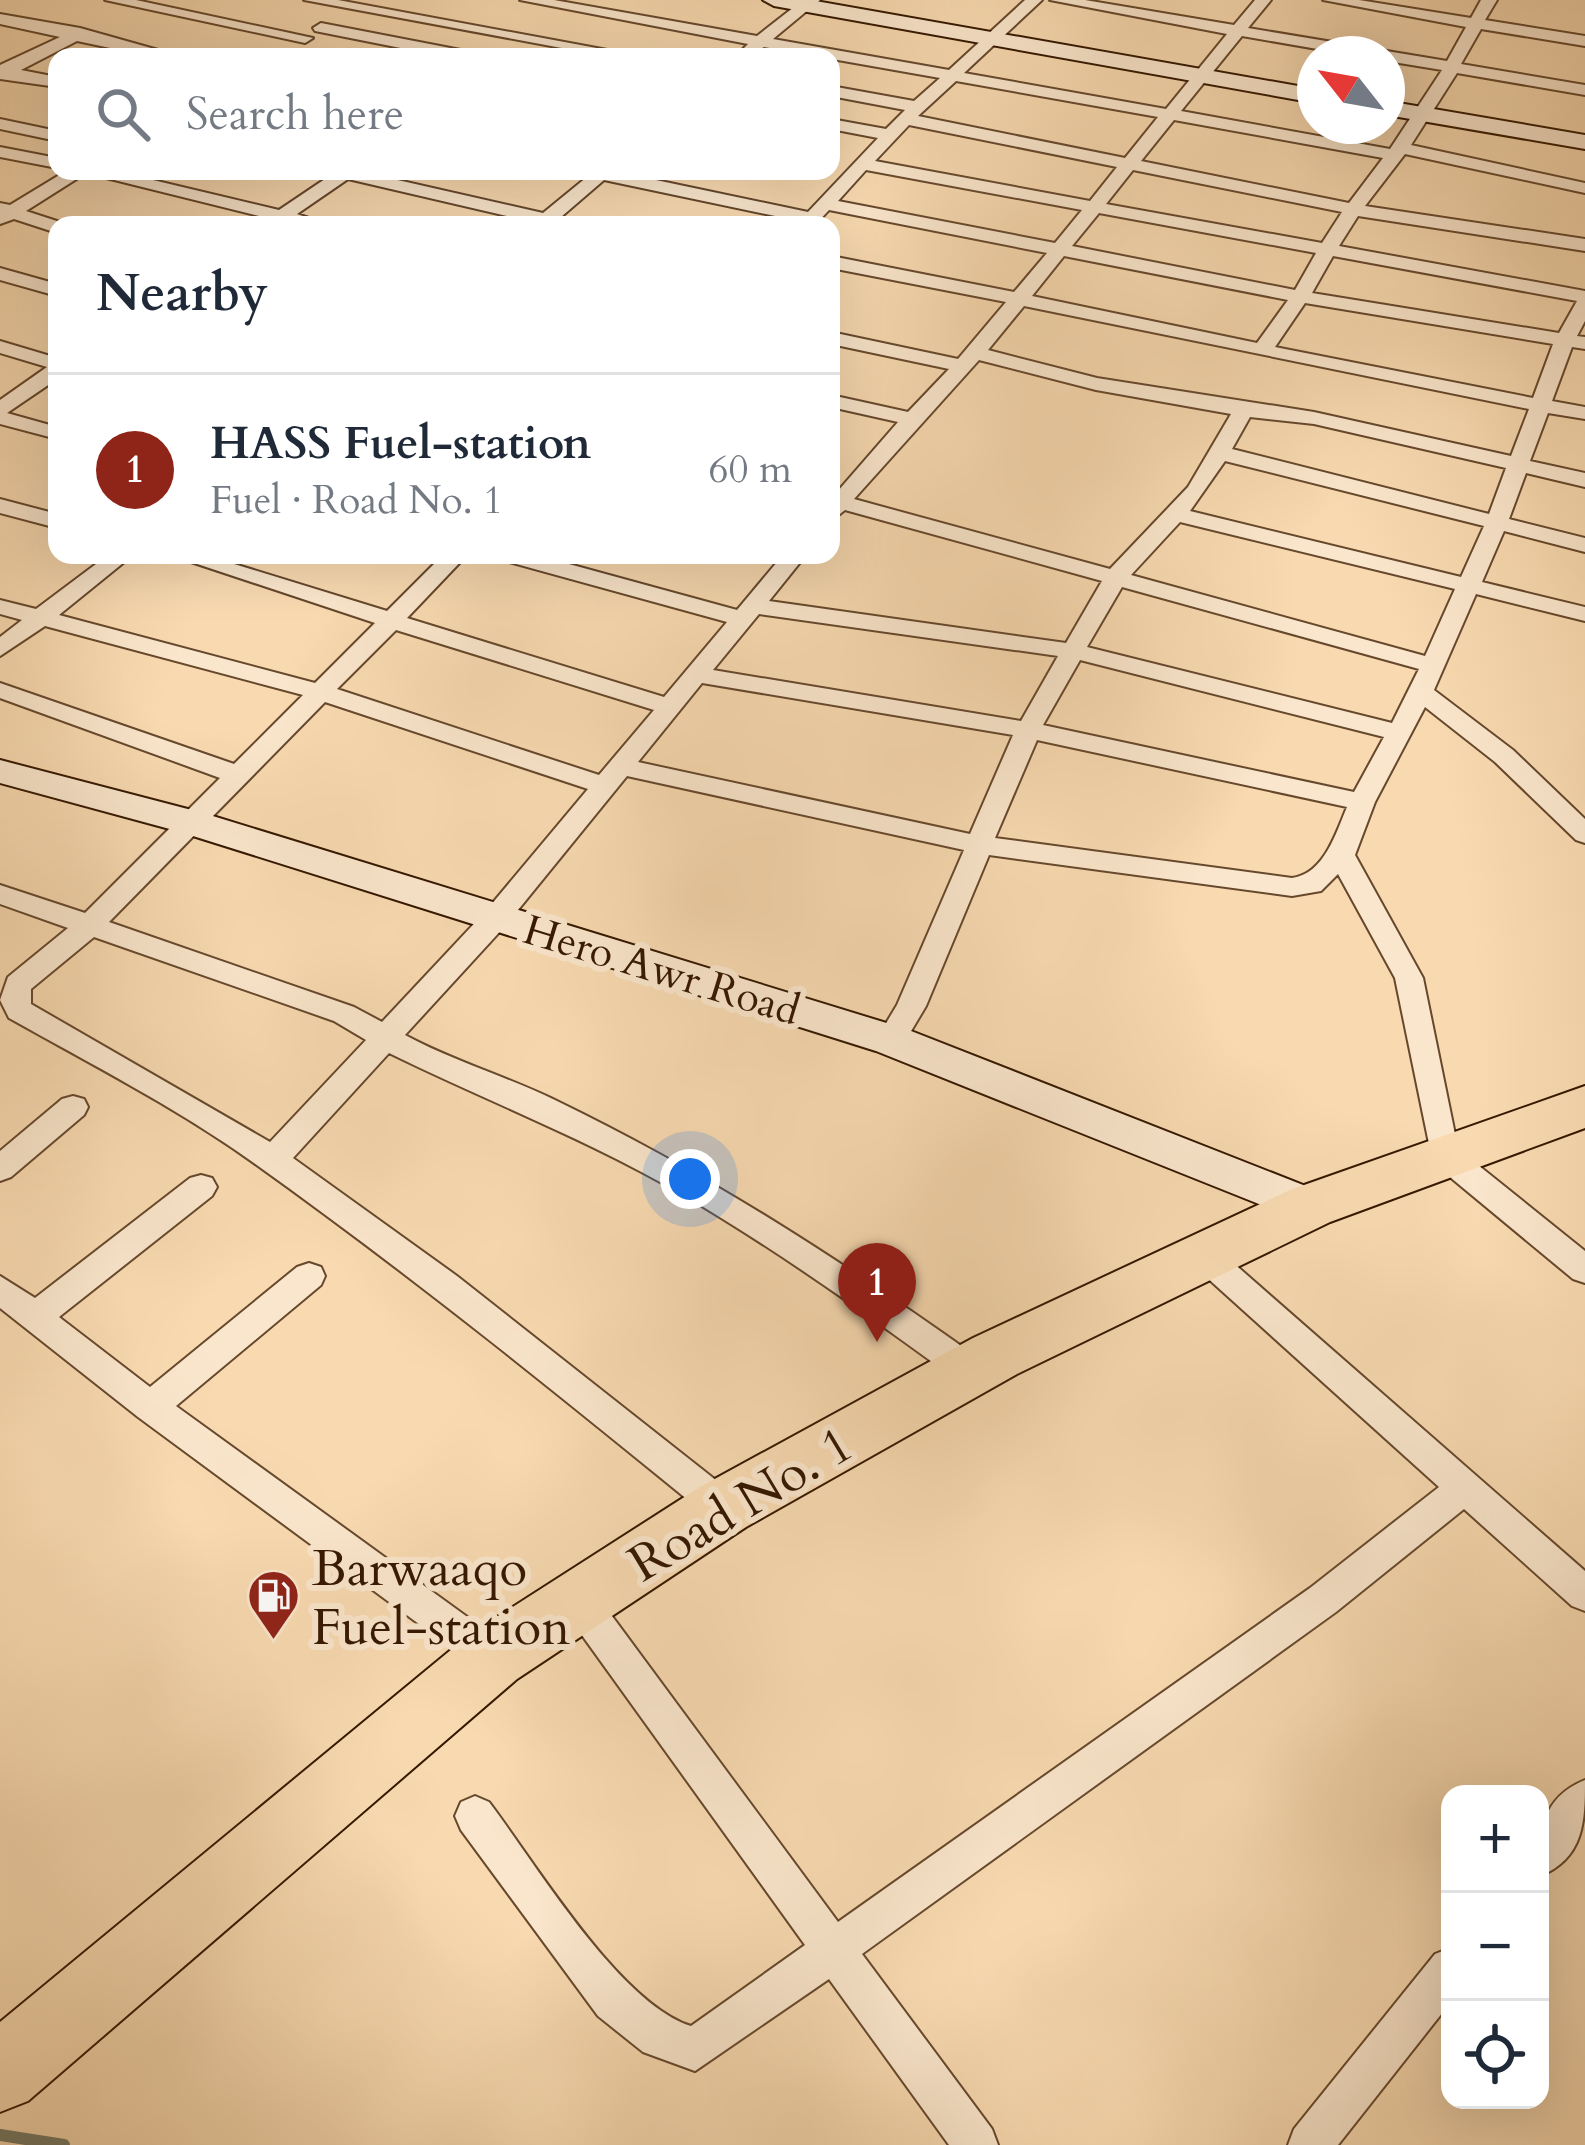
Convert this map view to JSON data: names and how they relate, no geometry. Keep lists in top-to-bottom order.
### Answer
{
  "streets": {
    "highway": ["Road No. 1"],
    "main road": ["Hero Awr Road"]
  },
  "crossings": [
    ["Hero Awr Road", "Road No. 1"]
  ],
  "places": {
    "fuel station": ["Barwaaqo Fuel-station"]
  },
  "north": "top left",
  "page": {
    "search": "Search here",
    "heading": "Nearby",
    "list": [
      {
        "mark": "1",
        "name": "HASS Fuel-station",
        "note": "Fuel · Road No. 1",
        "value": "60 m"
      }
    ],
    "pins": "1",
    "map_buttons": ["+", "−"]
  }
}
